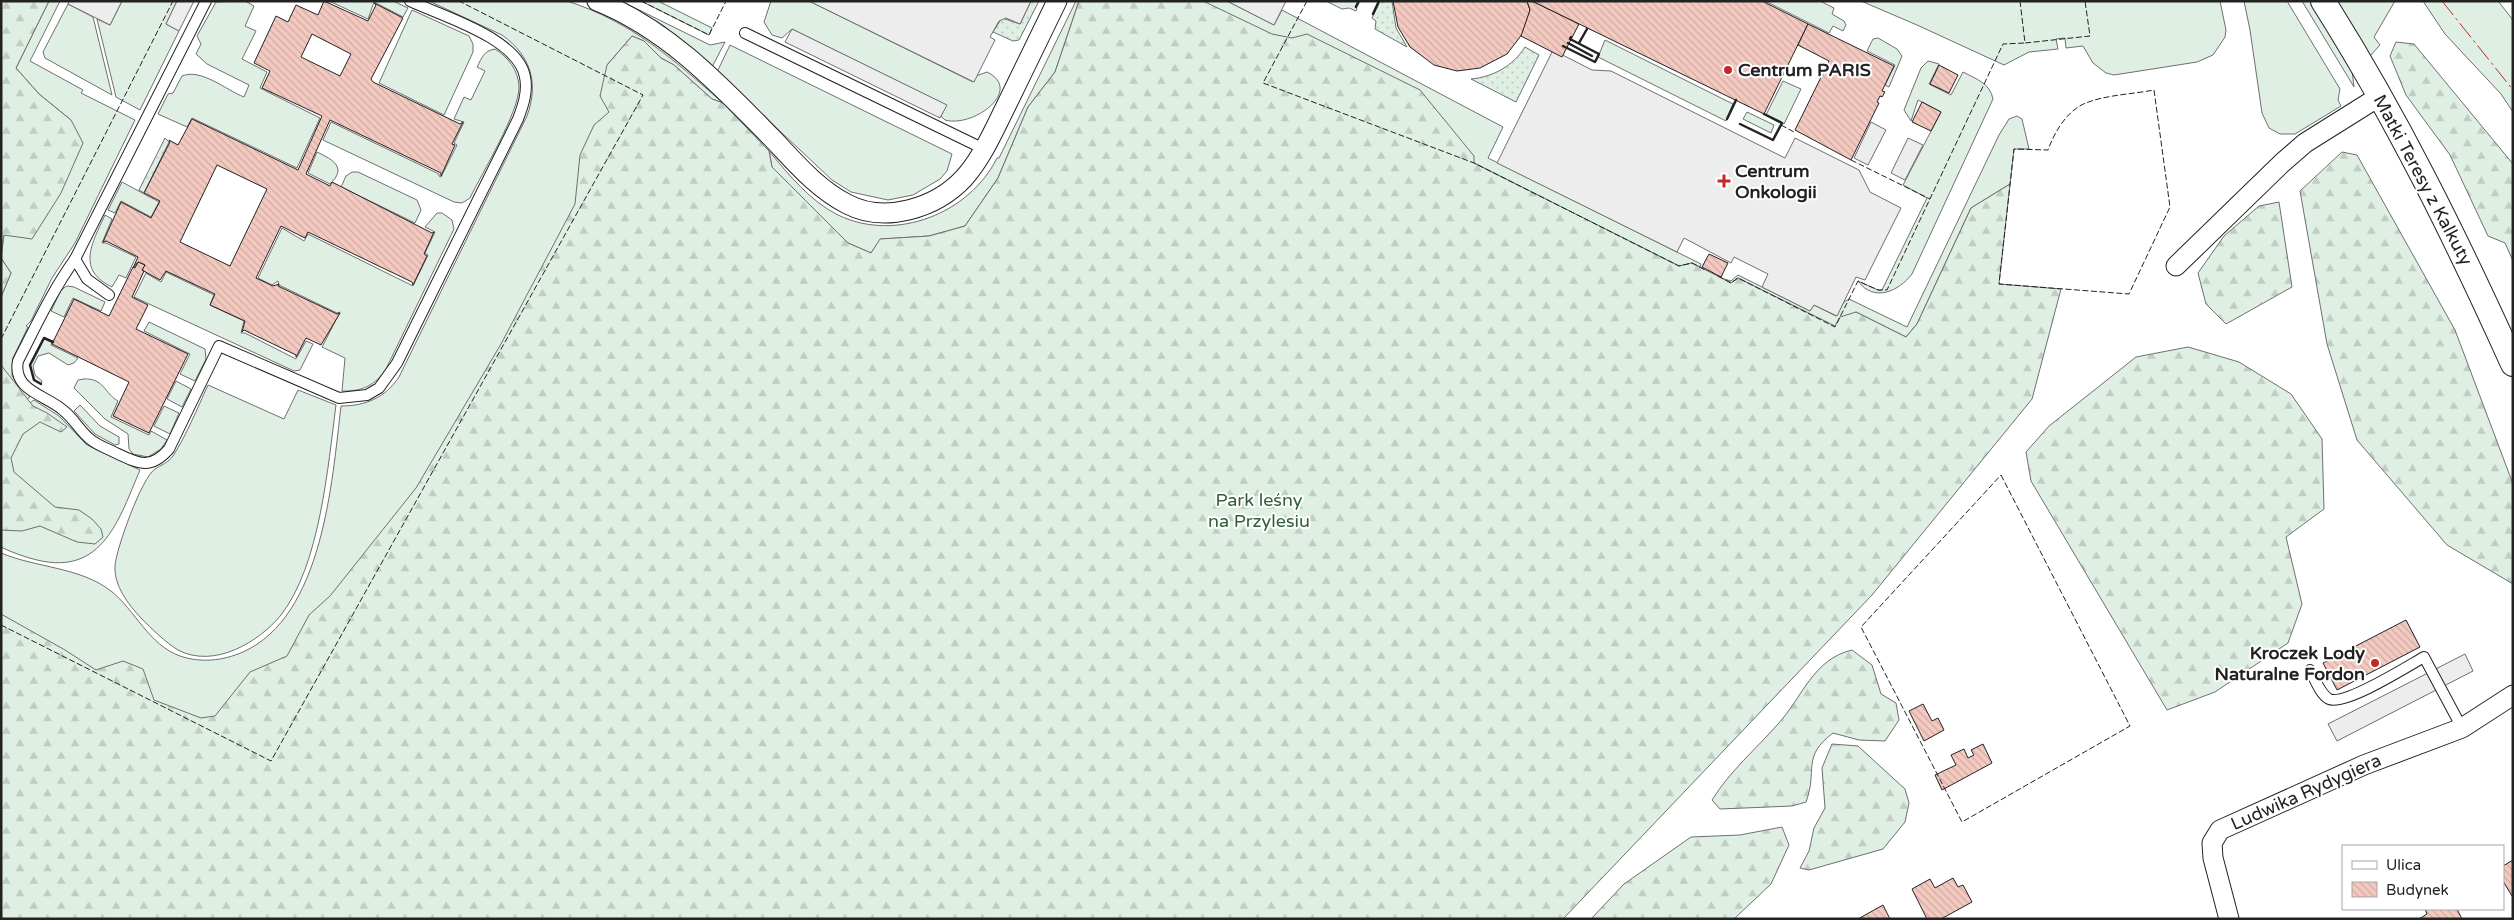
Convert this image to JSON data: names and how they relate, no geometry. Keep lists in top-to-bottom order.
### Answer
{
  "streets": {
    "street": ["Matki Teresy z Kalkuty", "Ludwika Rydygiera"]
  },
  "parks": ["Park leśny na Przylesiu"],
  "places": {
    "other": ["Centrum PARIS", "Kroczek Lody Naturalne Fordon"],
    "health": ["Centrum Onkologii"]
  },
  "legend": ["Ulica", "Budynek"]
}
